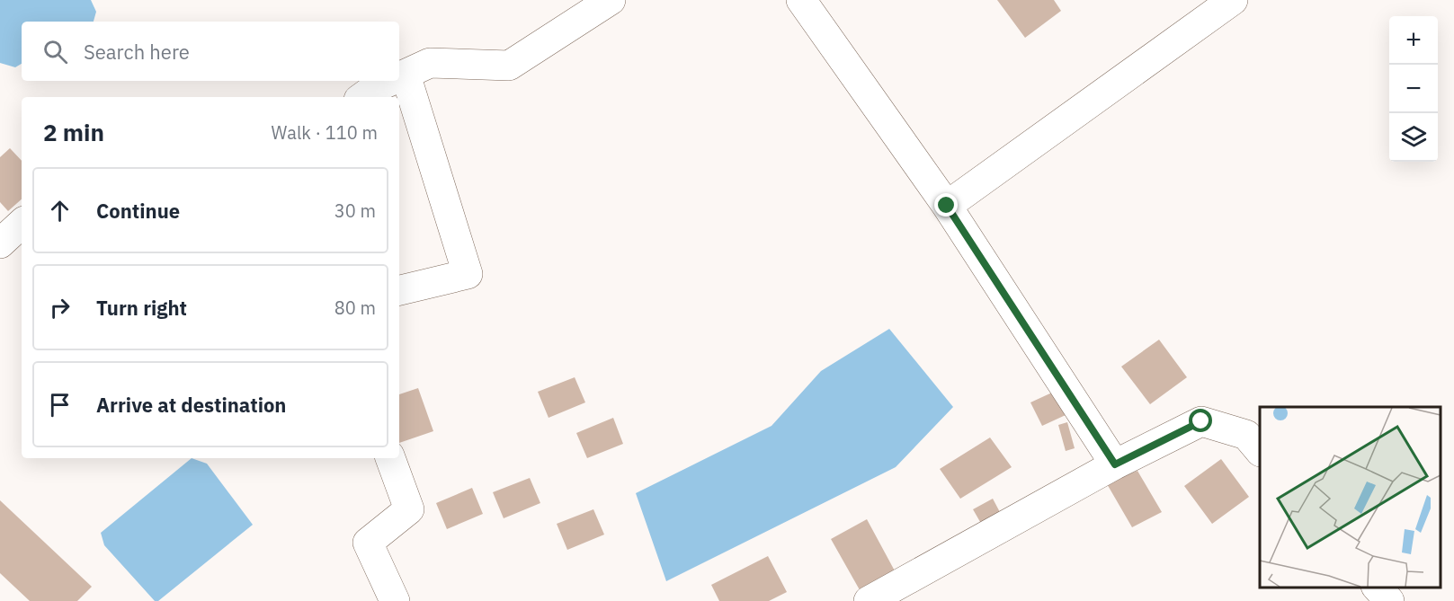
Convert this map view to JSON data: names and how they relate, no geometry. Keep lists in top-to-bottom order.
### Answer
{
  "page": {
    "map_buttons": ["+", "−"],
    "search": "Search here",
    "heading": ["2 min", "Walk · 110 m"],
    "list": [
      ["Continue", "30 m"],
      ["Turn right", "80 m"],
      "Arrive at destination"
    ]
  }
}
